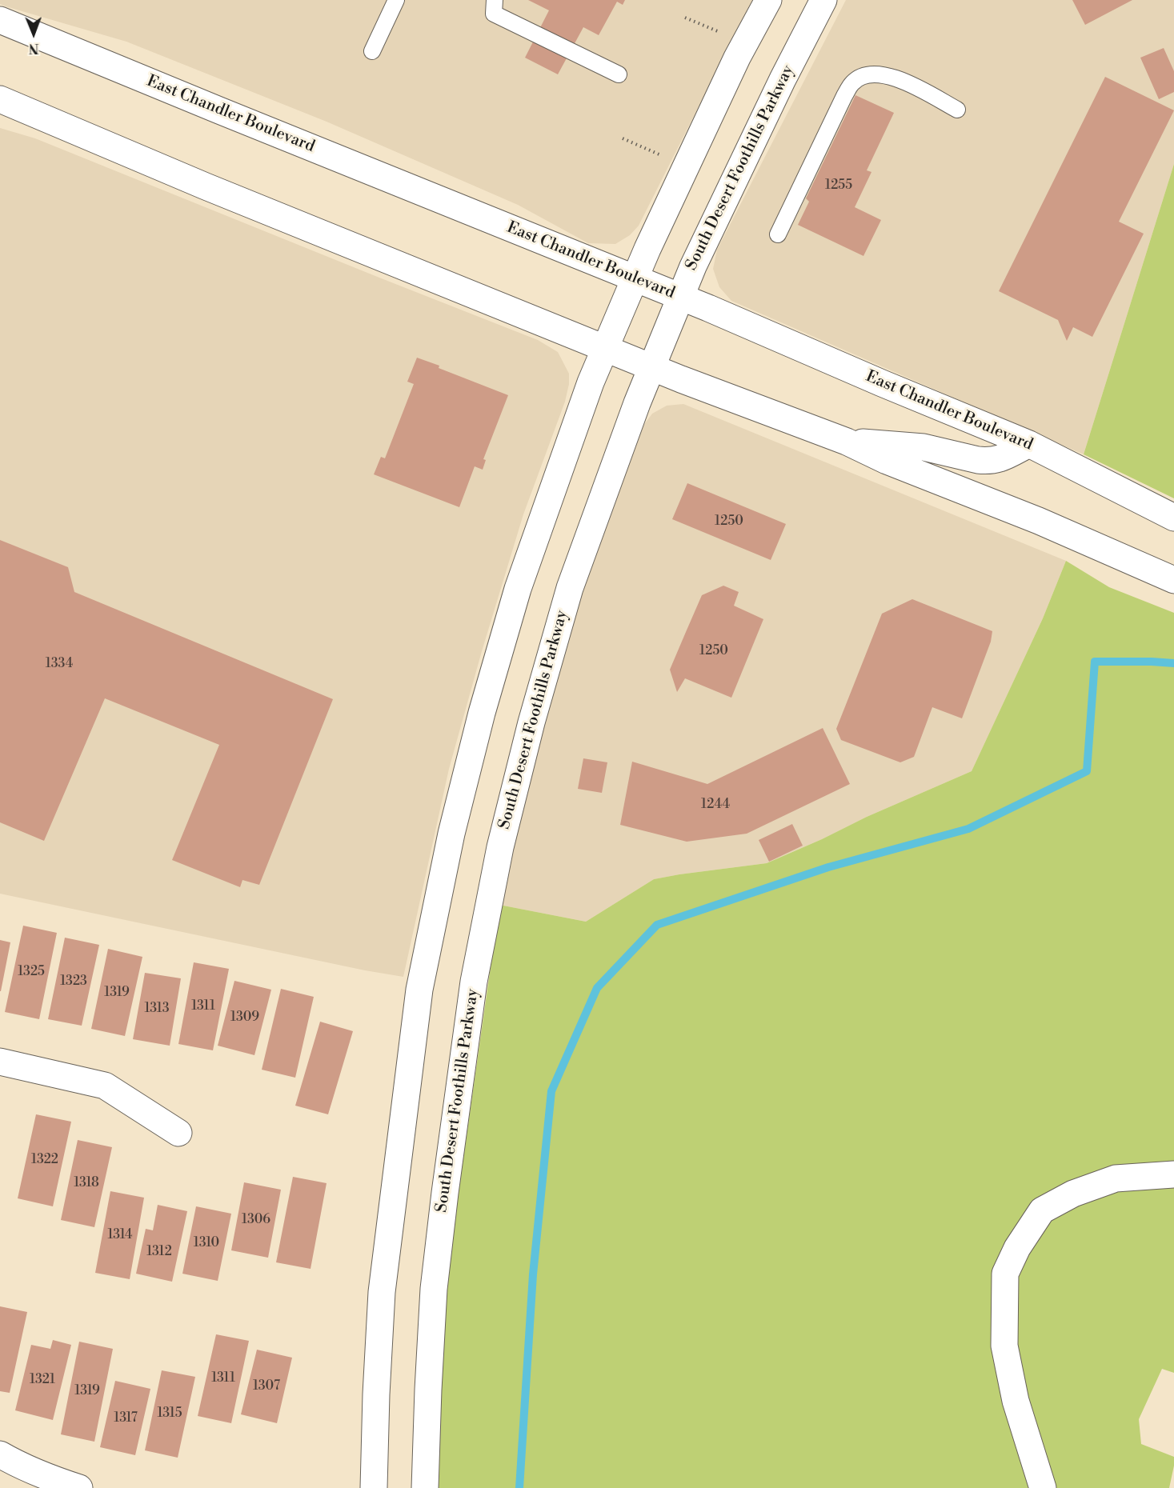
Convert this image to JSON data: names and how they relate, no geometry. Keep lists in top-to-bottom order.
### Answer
{
  "streets": {
    "street": ["East Chandler Boulevard", "South Desert Foothills Parkway"]
  },
  "crossings": [
    ["East Chandler Boulevard", "South Desert Foothills Parkway"]
  ],
  "house_numbers": [
    "1255",
    "1250",
    "1250",
    "1334",
    "1244",
    "1325",
    "1323",
    "1319",
    "1311",
    "1313",
    "1309",
    "1322",
    "1318",
    "1306",
    "1314",
    "1310",
    "1312",
    "1311",
    "1321",
    "1307",
    "1319",
    "1315",
    "1317"
  ],
  "north": "bottom"
}
